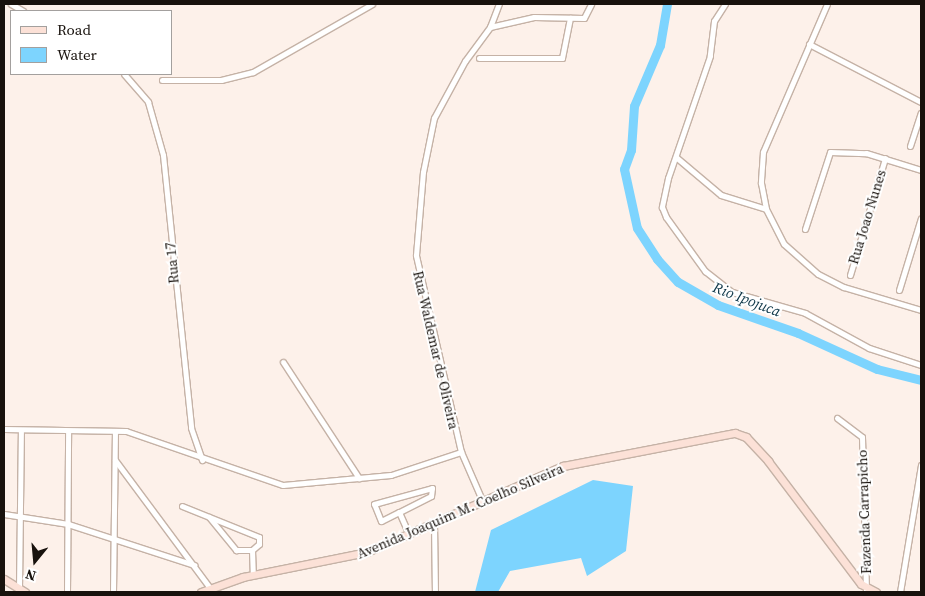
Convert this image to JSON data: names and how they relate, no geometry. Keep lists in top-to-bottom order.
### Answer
{
  "streets": {
    "main road": ["Avenida Joaquim M. Coelho Silveira"],
    "street": [
      "Rua Joao Nunes",
      "Rua 17",
      "Rua Waldemar de Oliveira",
      "Fazenda Carrapicho"
    ]
  },
  "crossings": [
    ["Rua Waldemar de Oliveira", "Avenida Joaquim M. Coelho Silveira"],
    ["Avenida Joaquim M. Coelho Silveira", "Fazenda Carrapicho"]
  ],
  "water": ["Rio Ipojuca"],
  "legend": ["Road", "Water"],
  "north": "bottom"
}
